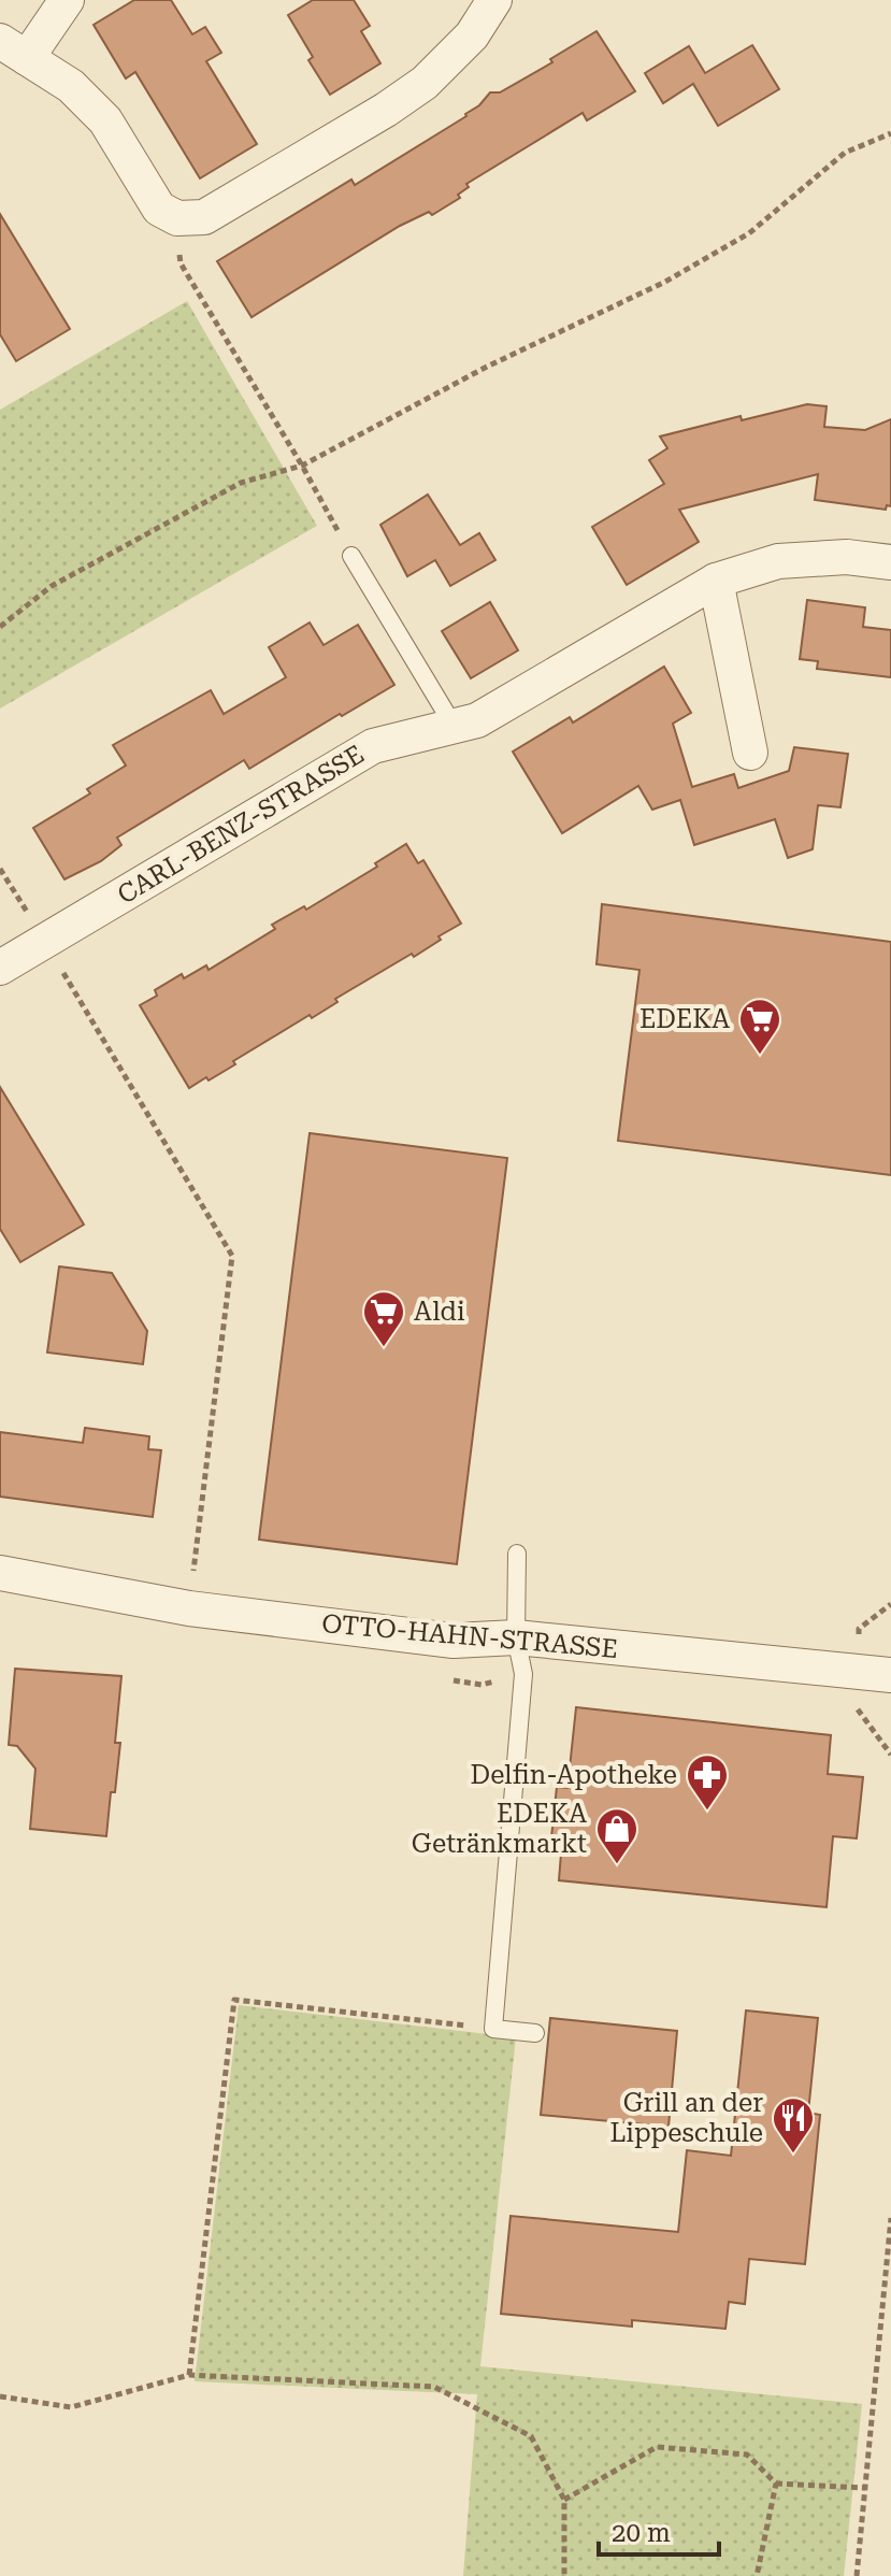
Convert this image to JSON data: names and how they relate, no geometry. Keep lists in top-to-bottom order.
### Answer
{
  "streets": {
    "street": ["CARL-BENZ-STRASSE", "OTTO-HAHN-STRASSE"]
  },
  "places": {
    "supermarket": ["EDEKA", "Aldi"],
    "pharmacy": ["Delfin-Apotheke"],
    "shop": ["EDEKA Getränkmarkt"],
    "restaurant": ["Grill an der Lippeschule"]
  },
  "scale_bar": "20 m"
}
